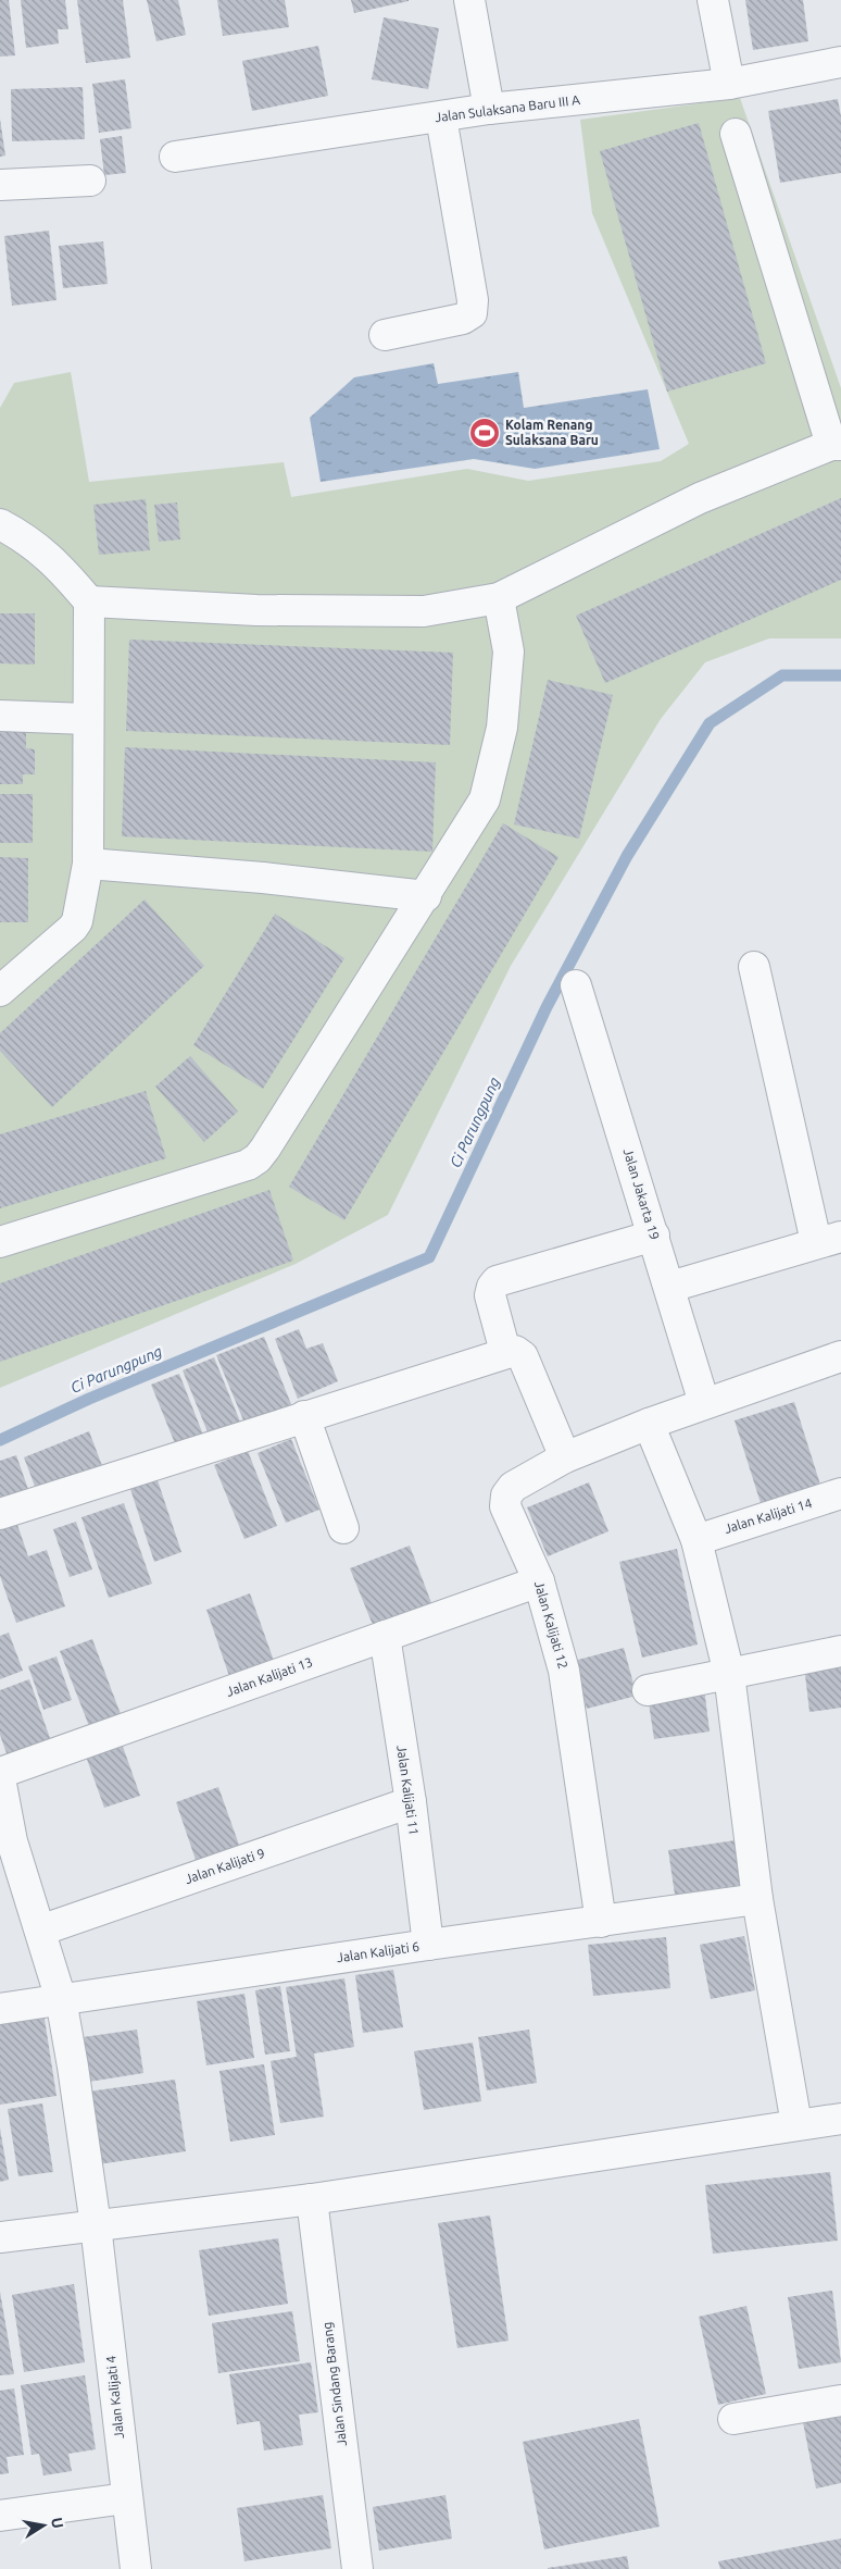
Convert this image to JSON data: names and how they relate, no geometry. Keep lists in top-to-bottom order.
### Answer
{
  "streets": {
    "street": [
      "Jalan Sulaksana Baru III A",
      "Jalan Jakarta 19",
      "Jalan Kalijati 14",
      "Jalan Kalijati 12",
      "Jalan Kalijati 13",
      "Jalan Kalijati 11",
      "Jalan Kalijati 9",
      "Jalan Kalijati 6",
      "Jalan Sindang Barang",
      "Jalan Kalijati 4"
    ]
  },
  "crossings": [
    ["Jalan Jakarta 19", "Jalan Kalijati 12"],
    ["Jalan Kalijati 12", "Jalan Kalijati 13"],
    ["Jalan Kalijati 12", "Jalan Kalijati 6"],
    ["Jalan Kalijati 13", "Jalan Kalijati 11"],
    ["Jalan Kalijati 11", "Jalan Kalijati 9"],
    ["Jalan Kalijati 11", "Jalan Kalijati 6"],
    ["Jalan Kalijati 9", "Jalan Kalijati 4"],
    ["Jalan Kalijati 6", "Jalan Kalijati 4"]
  ],
  "water": ["Ci Parungpung"],
  "places": {
    "sports": ["Kolam Renang Sulaksana Baru"]
  },
  "north": "right"
}
